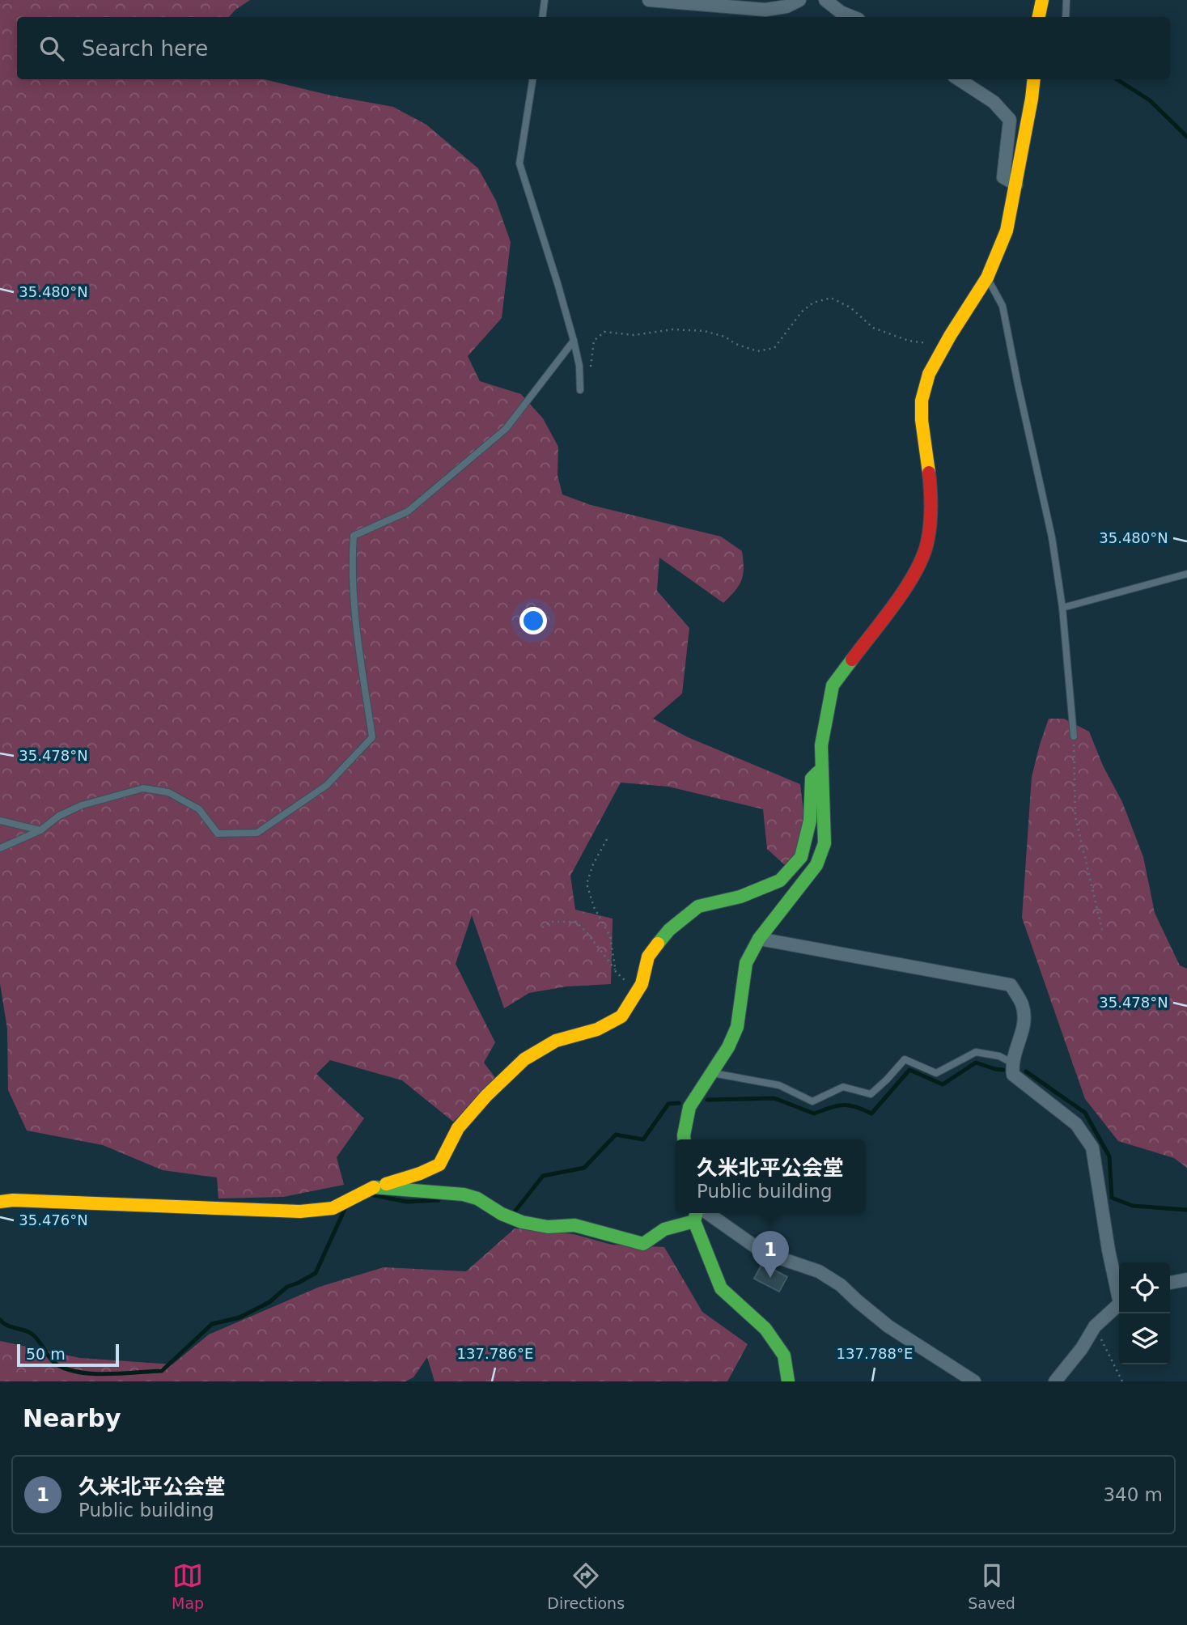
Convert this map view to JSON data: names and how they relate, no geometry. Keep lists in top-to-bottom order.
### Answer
{
  "scale_bar": "50 m",
  "page": {
    "search": "Search here",
    "popup": ["久米北平公会堂", "Public building"],
    "pins": "1",
    "scale": "50 m",
    "heading": "Nearby",
    "list": [
      {
        "mark": "1",
        "name": "久米北平公会堂",
        "note": "Public building",
        "value": "340 m"
      }
    ],
    "nav": ["Map", "Directions", "Saved"]
  },
  "coordinates": [
    "35.480°N",
    "35.478°N",
    "35.476°N",
    "137.786°E",
    "137.788°E"
  ]
}
